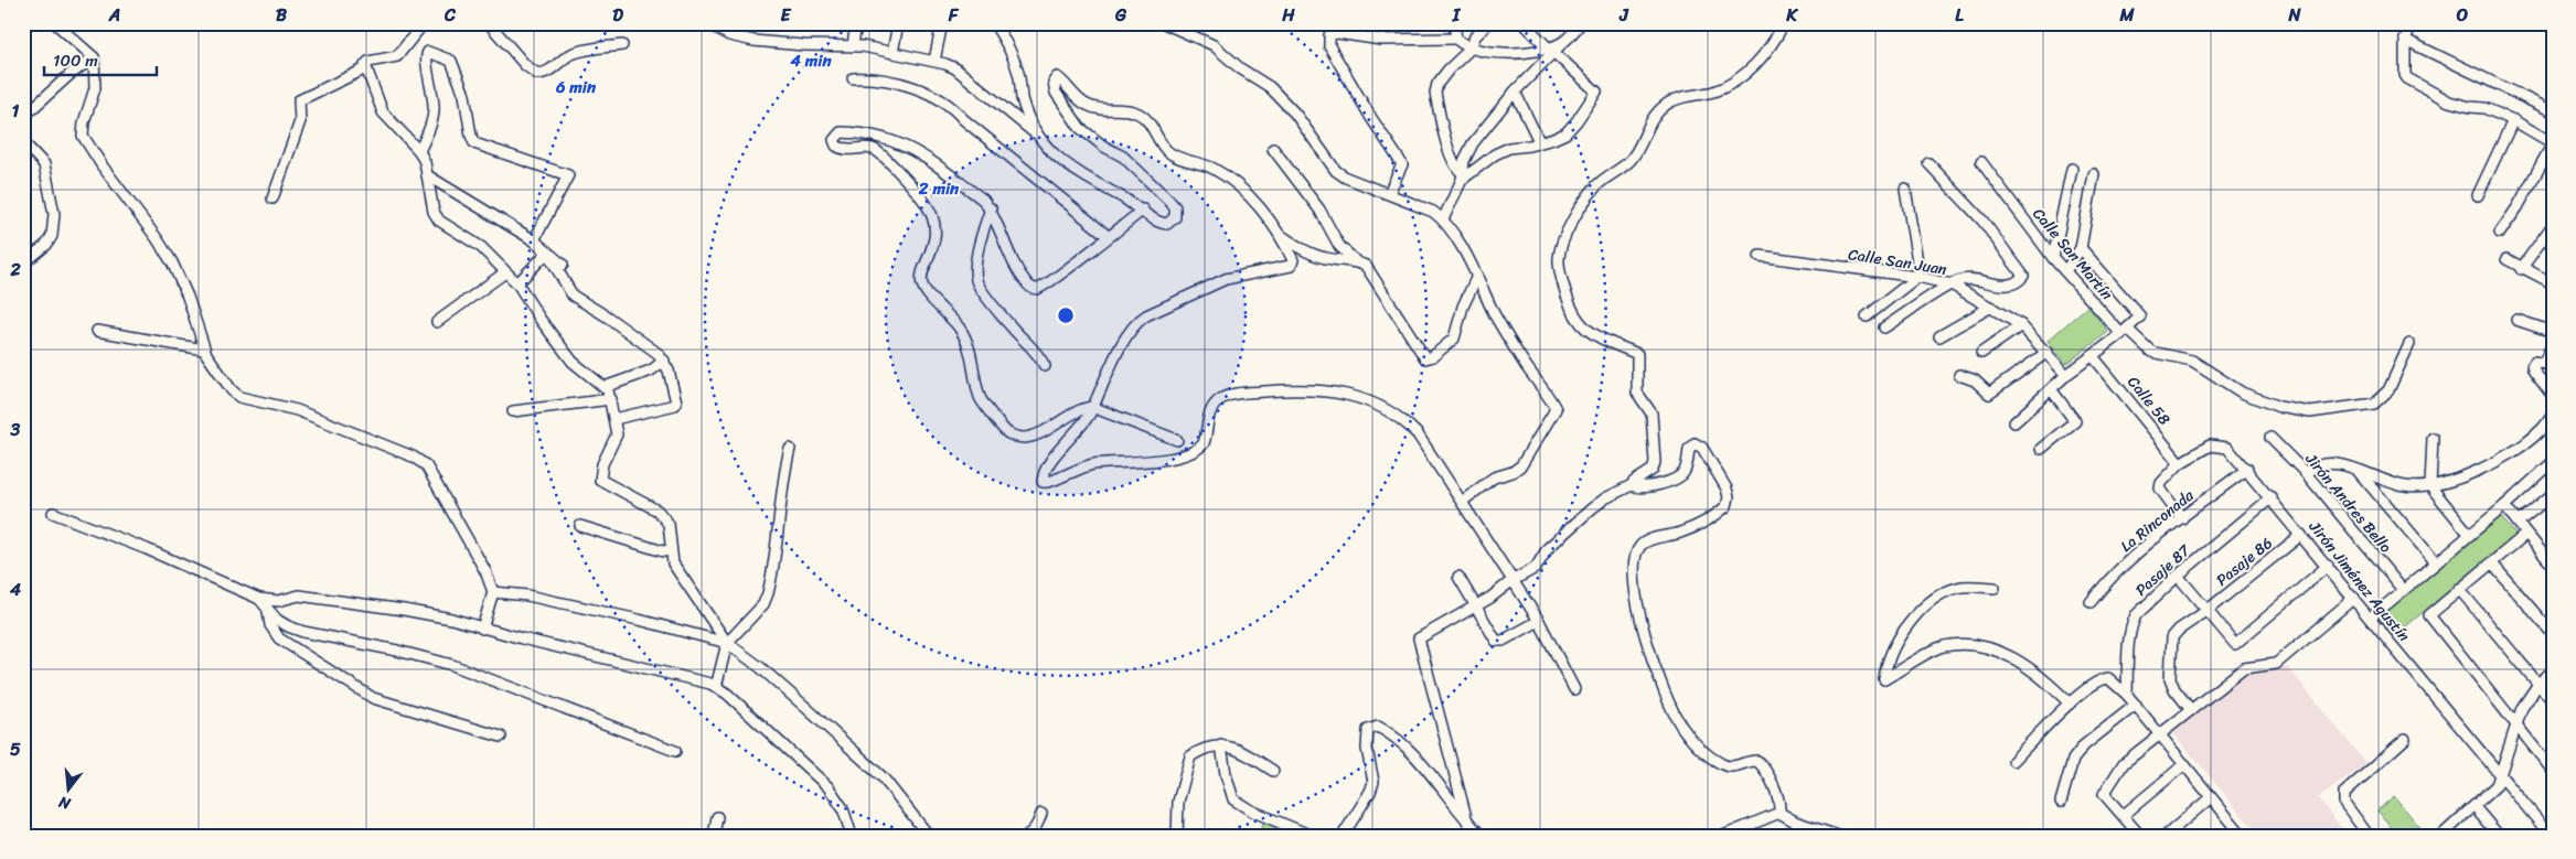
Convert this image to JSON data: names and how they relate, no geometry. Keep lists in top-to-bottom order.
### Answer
{
  "streets": {
    "street": [
      "Calle San Martín",
      "Calle San Juan",
      "Calle 58",
      "Jirón Andres Bello",
      "La Rinconada",
      "Pasaje 86",
      "Pasaje 87",
      "Jirón Jiménez Agustín"
    ]
  },
  "crossings": [
    ["Calle 58", "Jirón Jiménez Agustín"],
    ["La Rinconada", "Jirón Jiménez Agustín"],
    ["Pasaje 86", "Jirón Jiménez Agustín"],
    ["Pasaje 87", "Jirón Jiménez Agustín"]
  ],
  "scale_bar": "100 m",
  "north": "bottom",
  "grid": {
    "columns": [
      "A",
      "B",
      "C",
      "D",
      "E",
      "F",
      "G",
      "H",
      "I",
      "J",
      "K",
      "L",
      "M",
      "N",
      "O"
    ],
    "rows": [
      "1",
      "2",
      "3",
      "4",
      "5"
    ]
  },
  "rings": ["4 min", "6 min", "2 min"]
}
